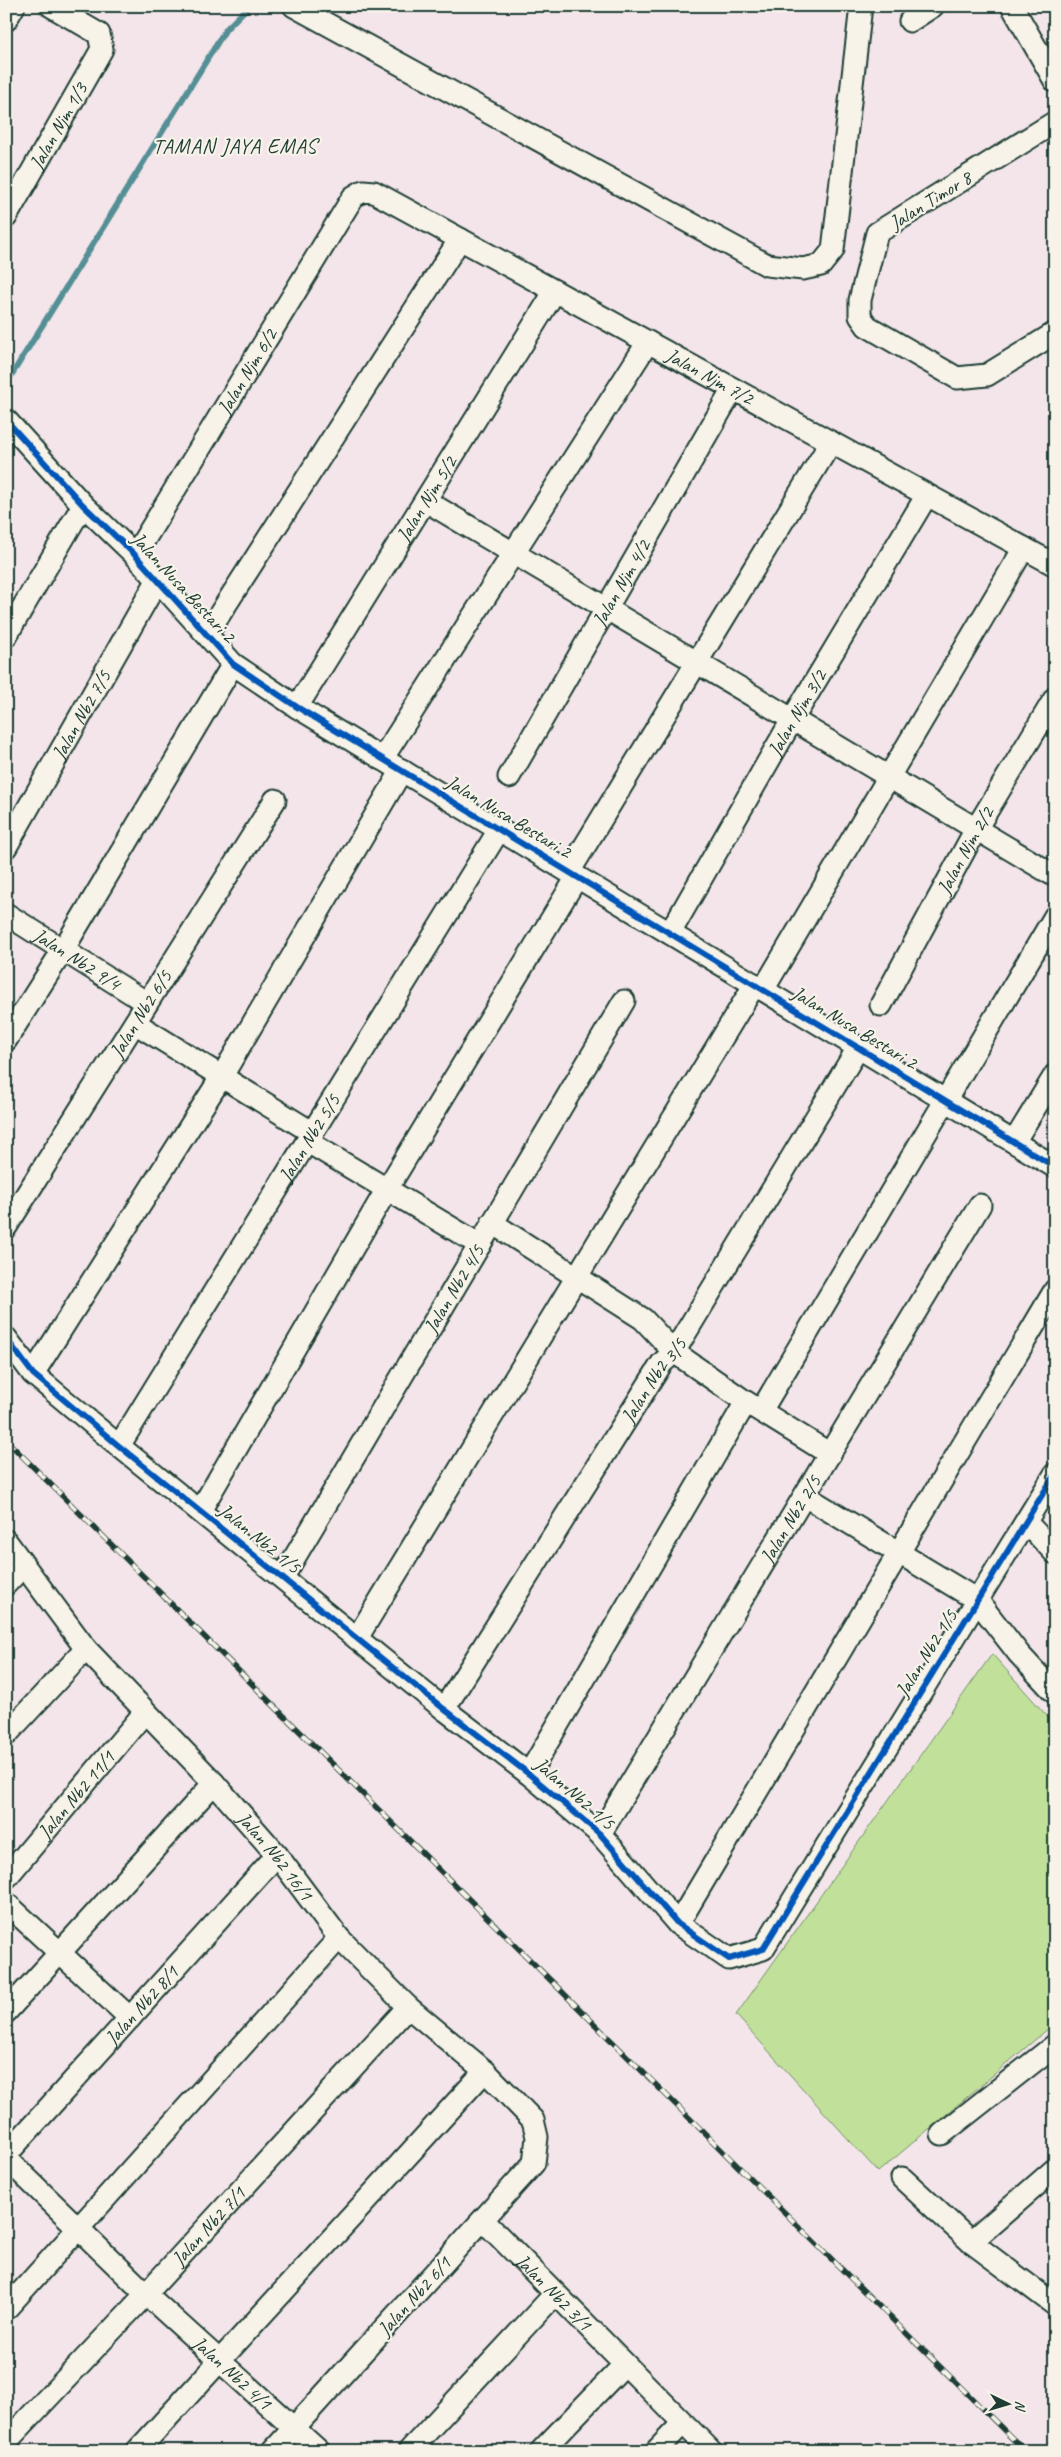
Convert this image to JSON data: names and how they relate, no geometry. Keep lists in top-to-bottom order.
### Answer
{
  "streets": {
    "street": [
      "Jalan Njm 1/3",
      "Jalan Timor 8",
      "Jalan Njm 6/2",
      "Jalan Njm 7/2",
      "Jalan Njm 5/2",
      "Jalan Njm 4/2",
      "Jalan Nusa Bestari 2",
      "Jalan Njm 3/2",
      "Jalan Nb2 7/5",
      "Jalan Njm 2/2",
      "Jalan Nb2 9/4",
      "Jalan Nb2 6/5",
      "Jalan Nb2 5/5",
      "Jalan Nb2 4/5",
      "Jalan Nb2 3/5",
      "Jalan Nb2 2/5",
      "Jalan Nb2 1/5",
      "Jalan Nb2 11/1",
      "Jalan Nb2 16/1",
      "Jalan Nb2 8/1",
      "Jalan Nb2 7/1",
      "Jalan Nb2 3/1",
      "Jalan Nb2 6/1",
      "Jalan Nb2 4/1"
    ]
  },
  "crossings": [
    ["Jalan Njm 6/2", "Jalan Njm 7/2"],
    ["Jalan Njm 6/2", "Jalan Nusa Bestari 2"],
    ["Jalan Njm 7/2", "Jalan Njm 5/2"],
    ["Jalan Njm 7/2", "Jalan Njm 4/2"],
    ["Jalan Njm 7/2", "Jalan Njm 3/2"],
    ["Jalan Njm 5/2", "Jalan Nusa Bestari 2"],
    ["Jalan Nusa Bestari 2", "Jalan Njm 3/2"],
    ["Jalan Nusa Bestari 2", "Jalan Nb2 7/5"],
    ["Jalan Nusa Bestari 2", "Jalan Nb2 5/5"],
    ["Jalan Nusa Bestari 2", "Jalan Nb2 3/5"],
    ["Jalan Nb2 9/4", "Jalan Nb2 6/5"],
    ["Jalan Nb2 5/5", "Jalan Nb2 1/5"],
    ["Jalan Nb2 4/5", "Jalan Nb2 1/5"],
    ["Jalan Nb2 3/5", "Jalan Nb2 1/5"],
    ["Jalan Nb2 2/5", "Jalan Nb2 1/5"],
    ["Jalan Nb2 11/1", "Jalan Nb2 16/1"],
    ["Jalan Nb2 16/1", "Jalan Nb2 8/1"],
    ["Jalan Nb2 16/1", "Jalan Nb2 7/1"],
    ["Jalan Nb2 16/1", "Jalan Nb2 6/1"],
    ["Jalan Nb2 8/1", "Jalan Nb2 4/1"],
    ["Jalan Nb2 7/1", "Jalan Nb2 4/1"],
    ["Jalan Nb2 3/1", "Jalan Nb2 6/1"],
    ["Jalan Nb2 6/1", "Jalan Nb2 4/1"]
  ],
  "districts": ["TAMAN JAYA EMAS"],
  "north": "right"
}
